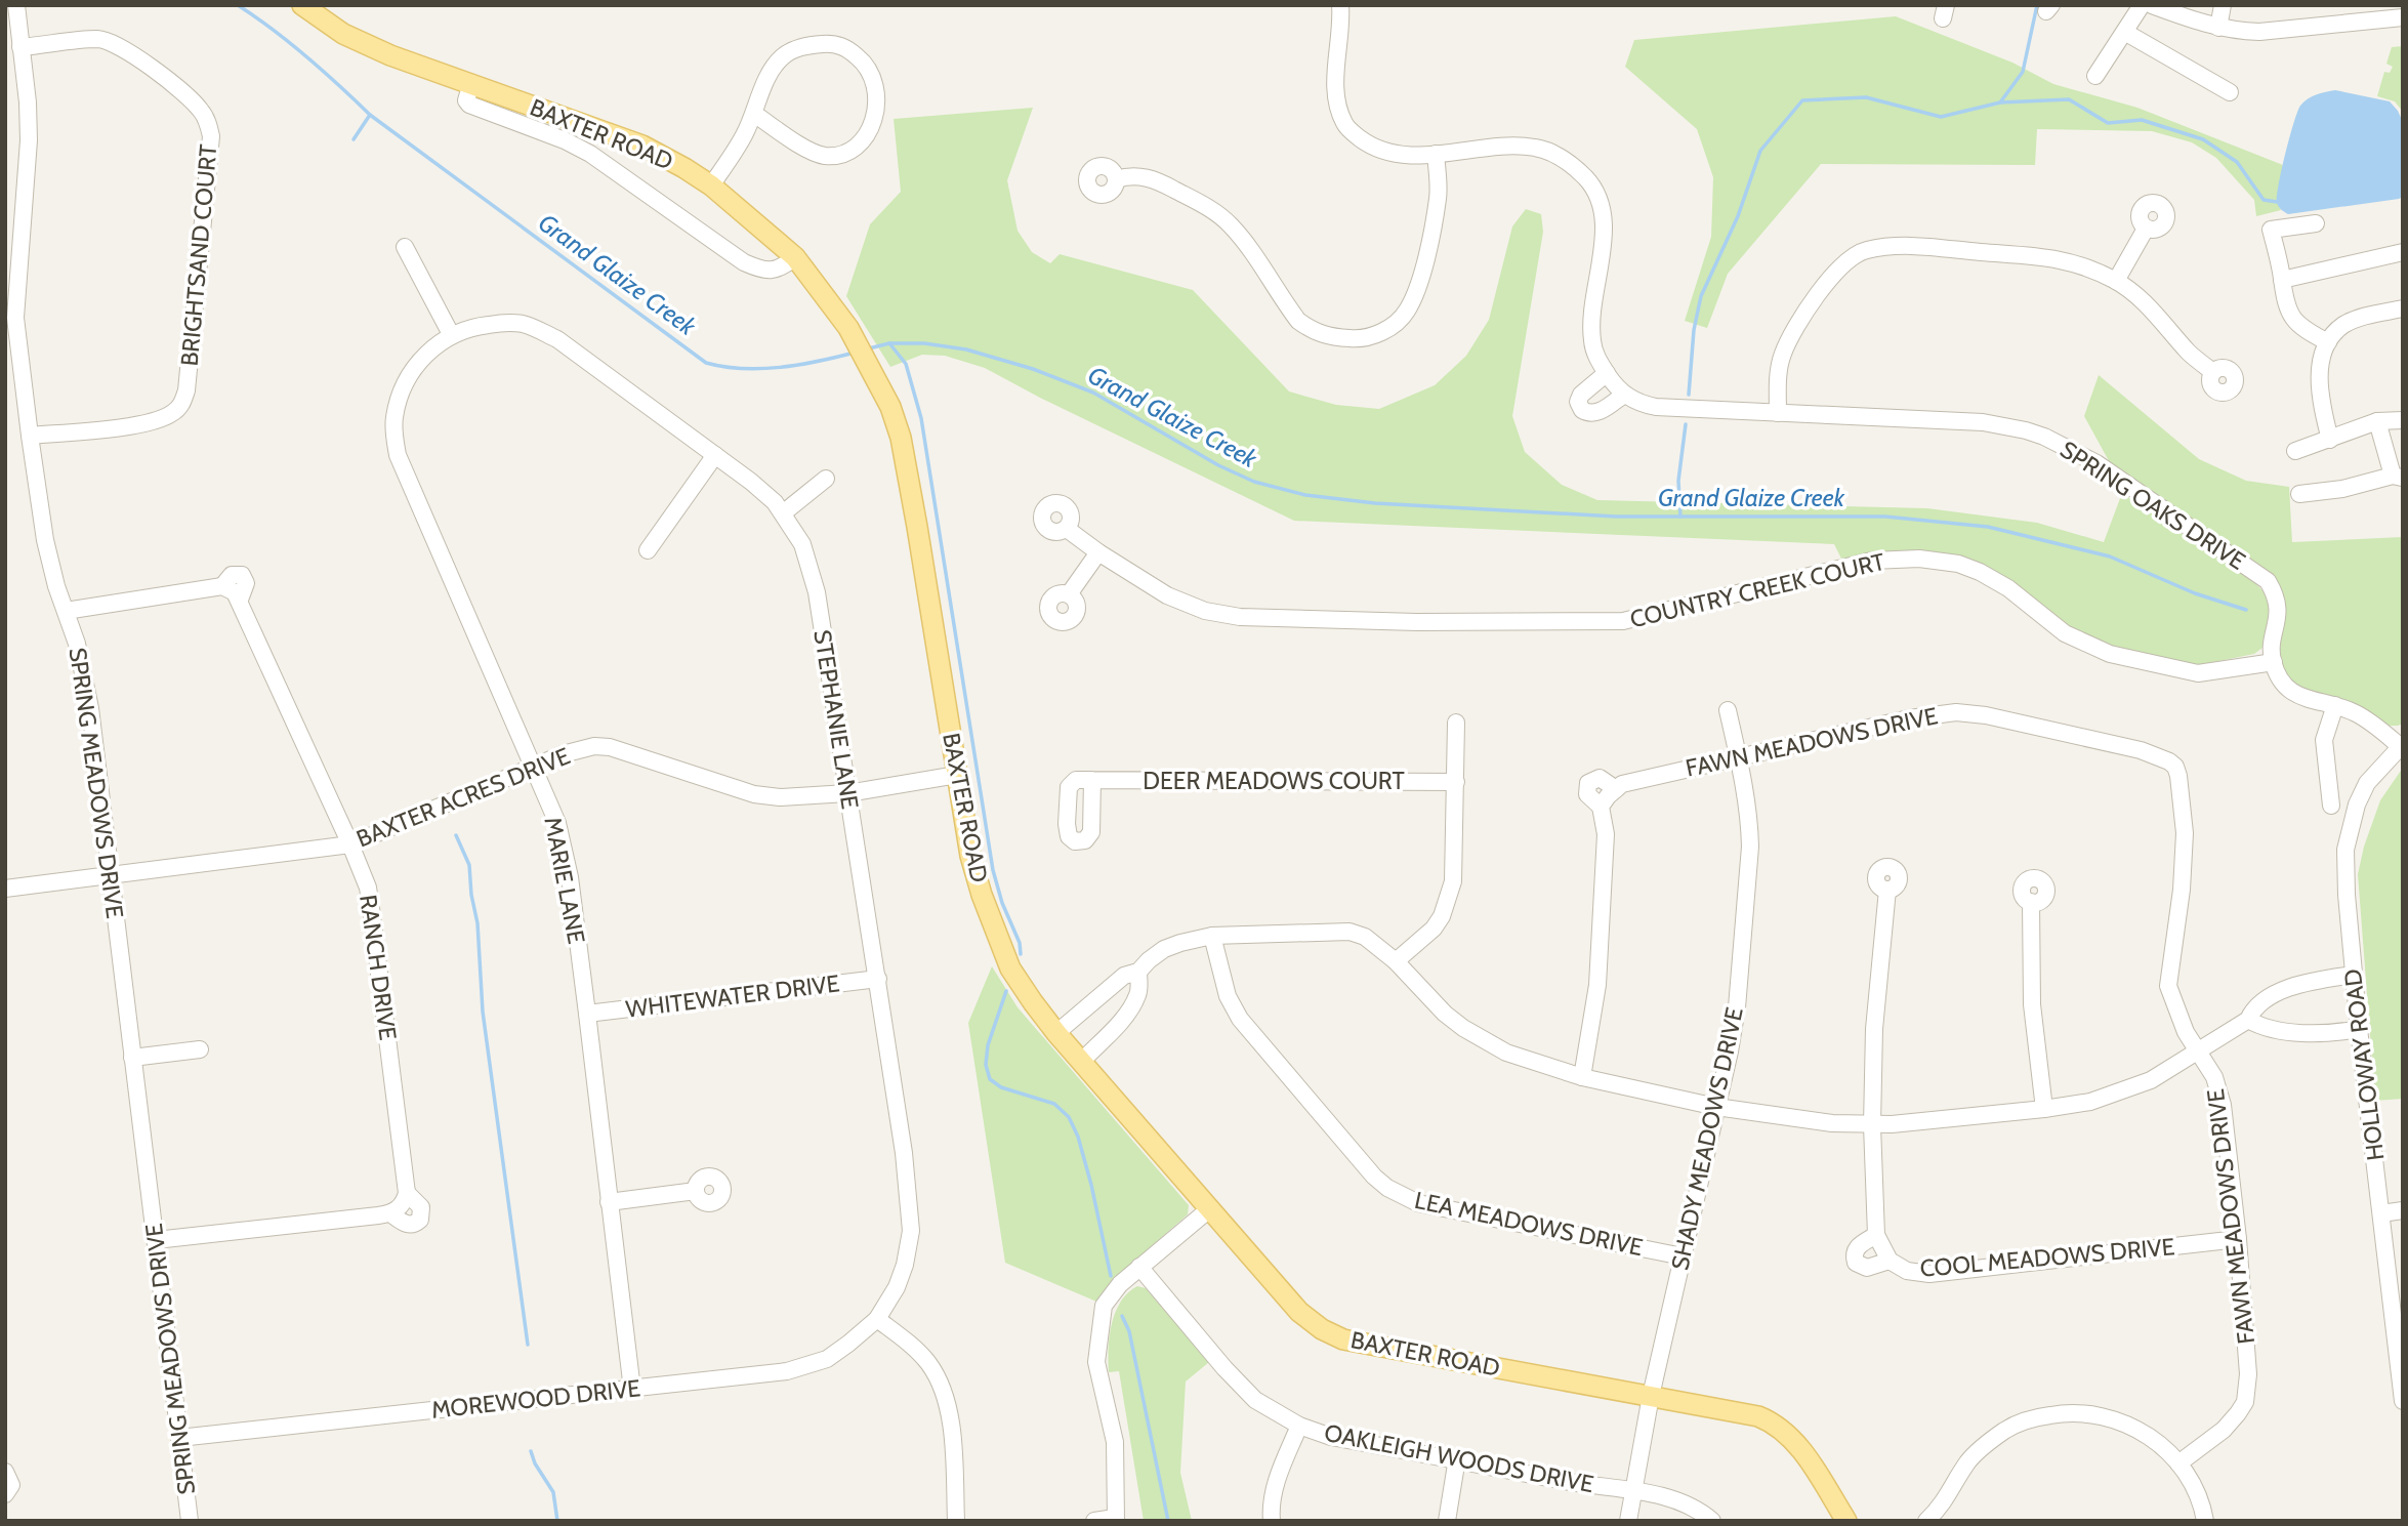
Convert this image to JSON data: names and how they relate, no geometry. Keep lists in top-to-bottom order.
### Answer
{
  "streets": {
    "main road": ["BAXTER ROAD"],
    "street": [
      "BRIGHTSAND COURT",
      "SPRING OAKS DRIVE",
      "COUNTRY CREEK COURT",
      "STEPHANIE LANE",
      "FAWN MEADOWS DRIVE",
      "DEER MEADOWS COURT",
      "SPRING MEADOWS DRIVE",
      "BAXTER ACRES DRIVE",
      "MARIE LANE",
      "RANCH DRIVE",
      "WHITEWATER DRIVE",
      "HOLLOWAY ROAD",
      "SHADY MEADOWS DRIVE",
      "LEA MEADOWS DRIVE",
      "COOL MEADOWS DRIVE",
      "MOREWOOD DRIVE",
      "OAKLEIGH WOODS DRIVE"
    ]
  },
  "crossings": [
    ["BAXTER ROAD", "BAXTER ACRES DRIVE"],
    ["BAXTER ROAD", "SHADY MEADOWS DRIVE"],
    ["BRIGHTSAND COURT", "SPRING MEADOWS DRIVE"],
    ["SPRING OAKS DRIVE", "COUNTRY CREEK COURT"],
    ["STEPHANIE LANE", "BAXTER ACRES DRIVE"],
    ["STEPHANIE LANE", "MARIE LANE"],
    ["STEPHANIE LANE", "WHITEWATER DRIVE"],
    ["STEPHANIE LANE", "MOREWOOD DRIVE"],
    ["FAWN MEADOWS DRIVE", "SHADY MEADOWS DRIVE"],
    ["FAWN MEADOWS DRIVE", "COOL MEADOWS DRIVE"],
    ["SPRING MEADOWS DRIVE", "BAXTER ACRES DRIVE"],
    ["SPRING MEADOWS DRIVE", "RANCH DRIVE"],
    ["SPRING MEADOWS DRIVE", "MOREWOOD DRIVE"],
    ["BAXTER ACRES DRIVE", "MARIE LANE"],
    ["BAXTER ACRES DRIVE", "RANCH DRIVE"],
    ["MARIE LANE", "WHITEWATER DRIVE"],
    ["MARIE LANE", "MOREWOOD DRIVE"],
    ["SHADY MEADOWS DRIVE", "LEA MEADOWS DRIVE"],
    ["SHADY MEADOWS DRIVE", "OAKLEIGH WOODS DRIVE"]
  ],
  "water": ["Grand Glaize Creek"]
}
